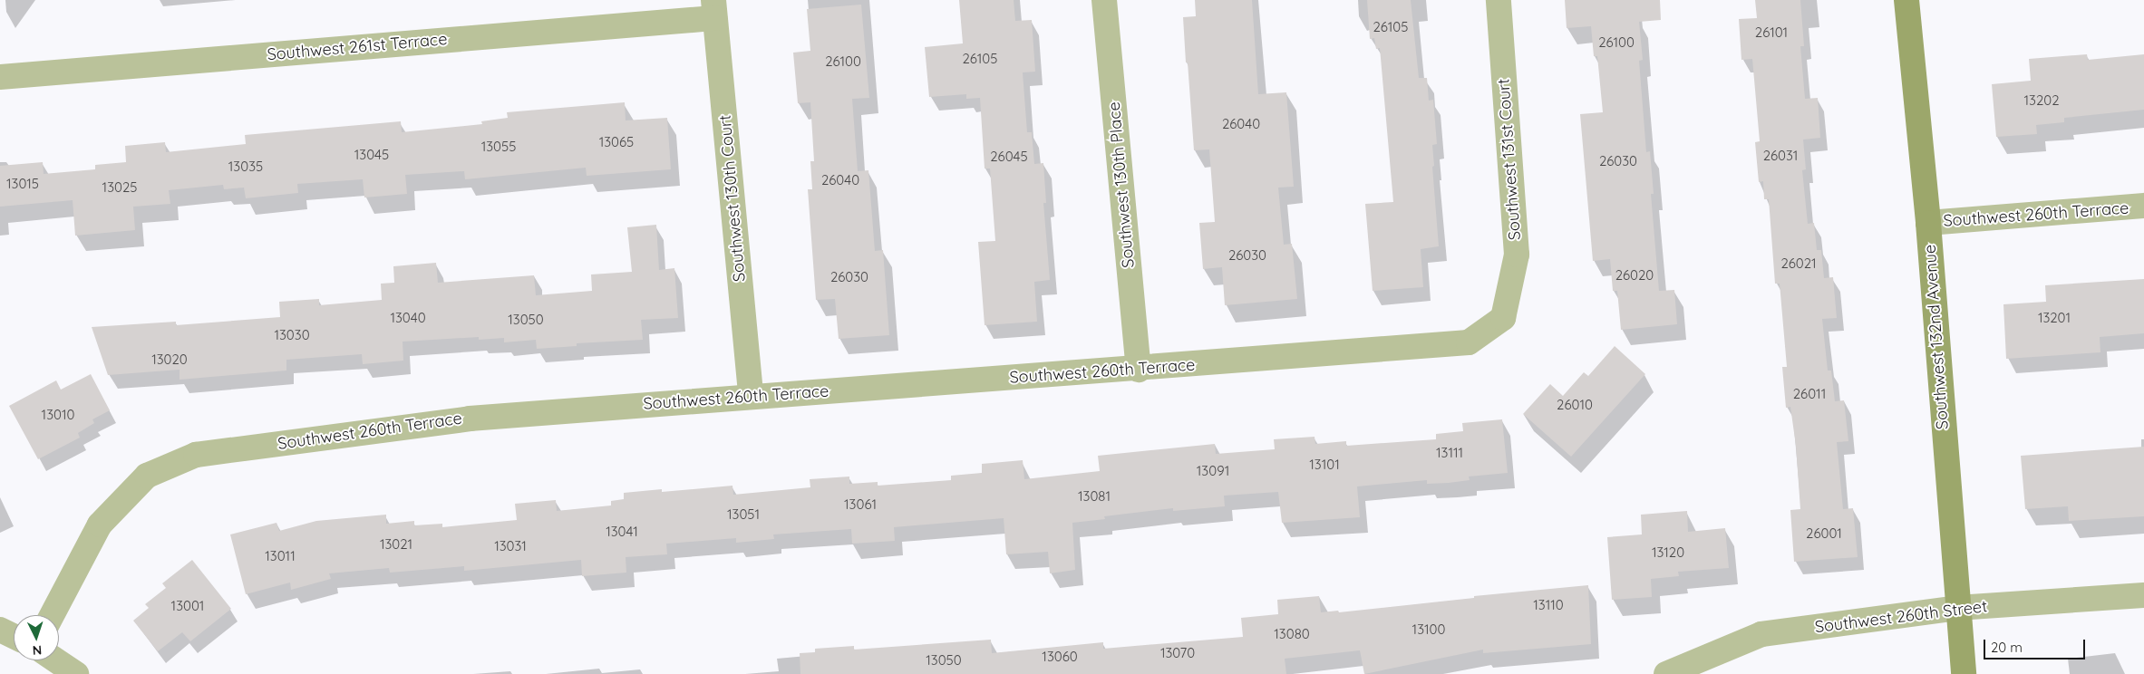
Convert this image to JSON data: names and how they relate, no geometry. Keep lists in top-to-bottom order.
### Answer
{
  "streets": {
    "street": [
      "Southwest 261st Terrace",
      "Southwest 131st Court",
      "Southwest 130th Place",
      "Southwest 130th Court",
      "Southwest 260th Terrace",
      "Southwest 132nd Avenue",
      "Southwest 260th Street"
    ]
  },
  "crossings": [
    ["Southwest 261st Terrace", "Southwest 130th Court"],
    ["Southwest 131st Court", "Southwest 260th Terrace"],
    ["Southwest 130th Place", "Southwest 260th Terrace"],
    ["Southwest 130th Court", "Southwest 260th Terrace"],
    ["Southwest 260th Terrace", "Southwest 132nd Avenue"],
    ["Southwest 132nd Avenue", "Southwest 260th Street"]
  ],
  "house_numbers": [
    "26105",
    "26101",
    "26100",
    "26105",
    "26100",
    "13202",
    "26040",
    "13065",
    "13055",
    "13045",
    "26031",
    "26045",
    "26030",
    "13035",
    "26040",
    "13015",
    "13025",
    "26030",
    "26021",
    "26020",
    "26030",
    "13040",
    "13201",
    "13050",
    "13030",
    "13020",
    "26011",
    "26010",
    "13010",
    "13111",
    "13101",
    "13091",
    "13081",
    "13061",
    "13051",
    "13041",
    "26001",
    "13021",
    "13031",
    "13120",
    "13011",
    "13110",
    "13001",
    "13100",
    "13080",
    "13070",
    "13060",
    "13050"
  ],
  "scale_bar": "20 m",
  "north": "bottom"
}
